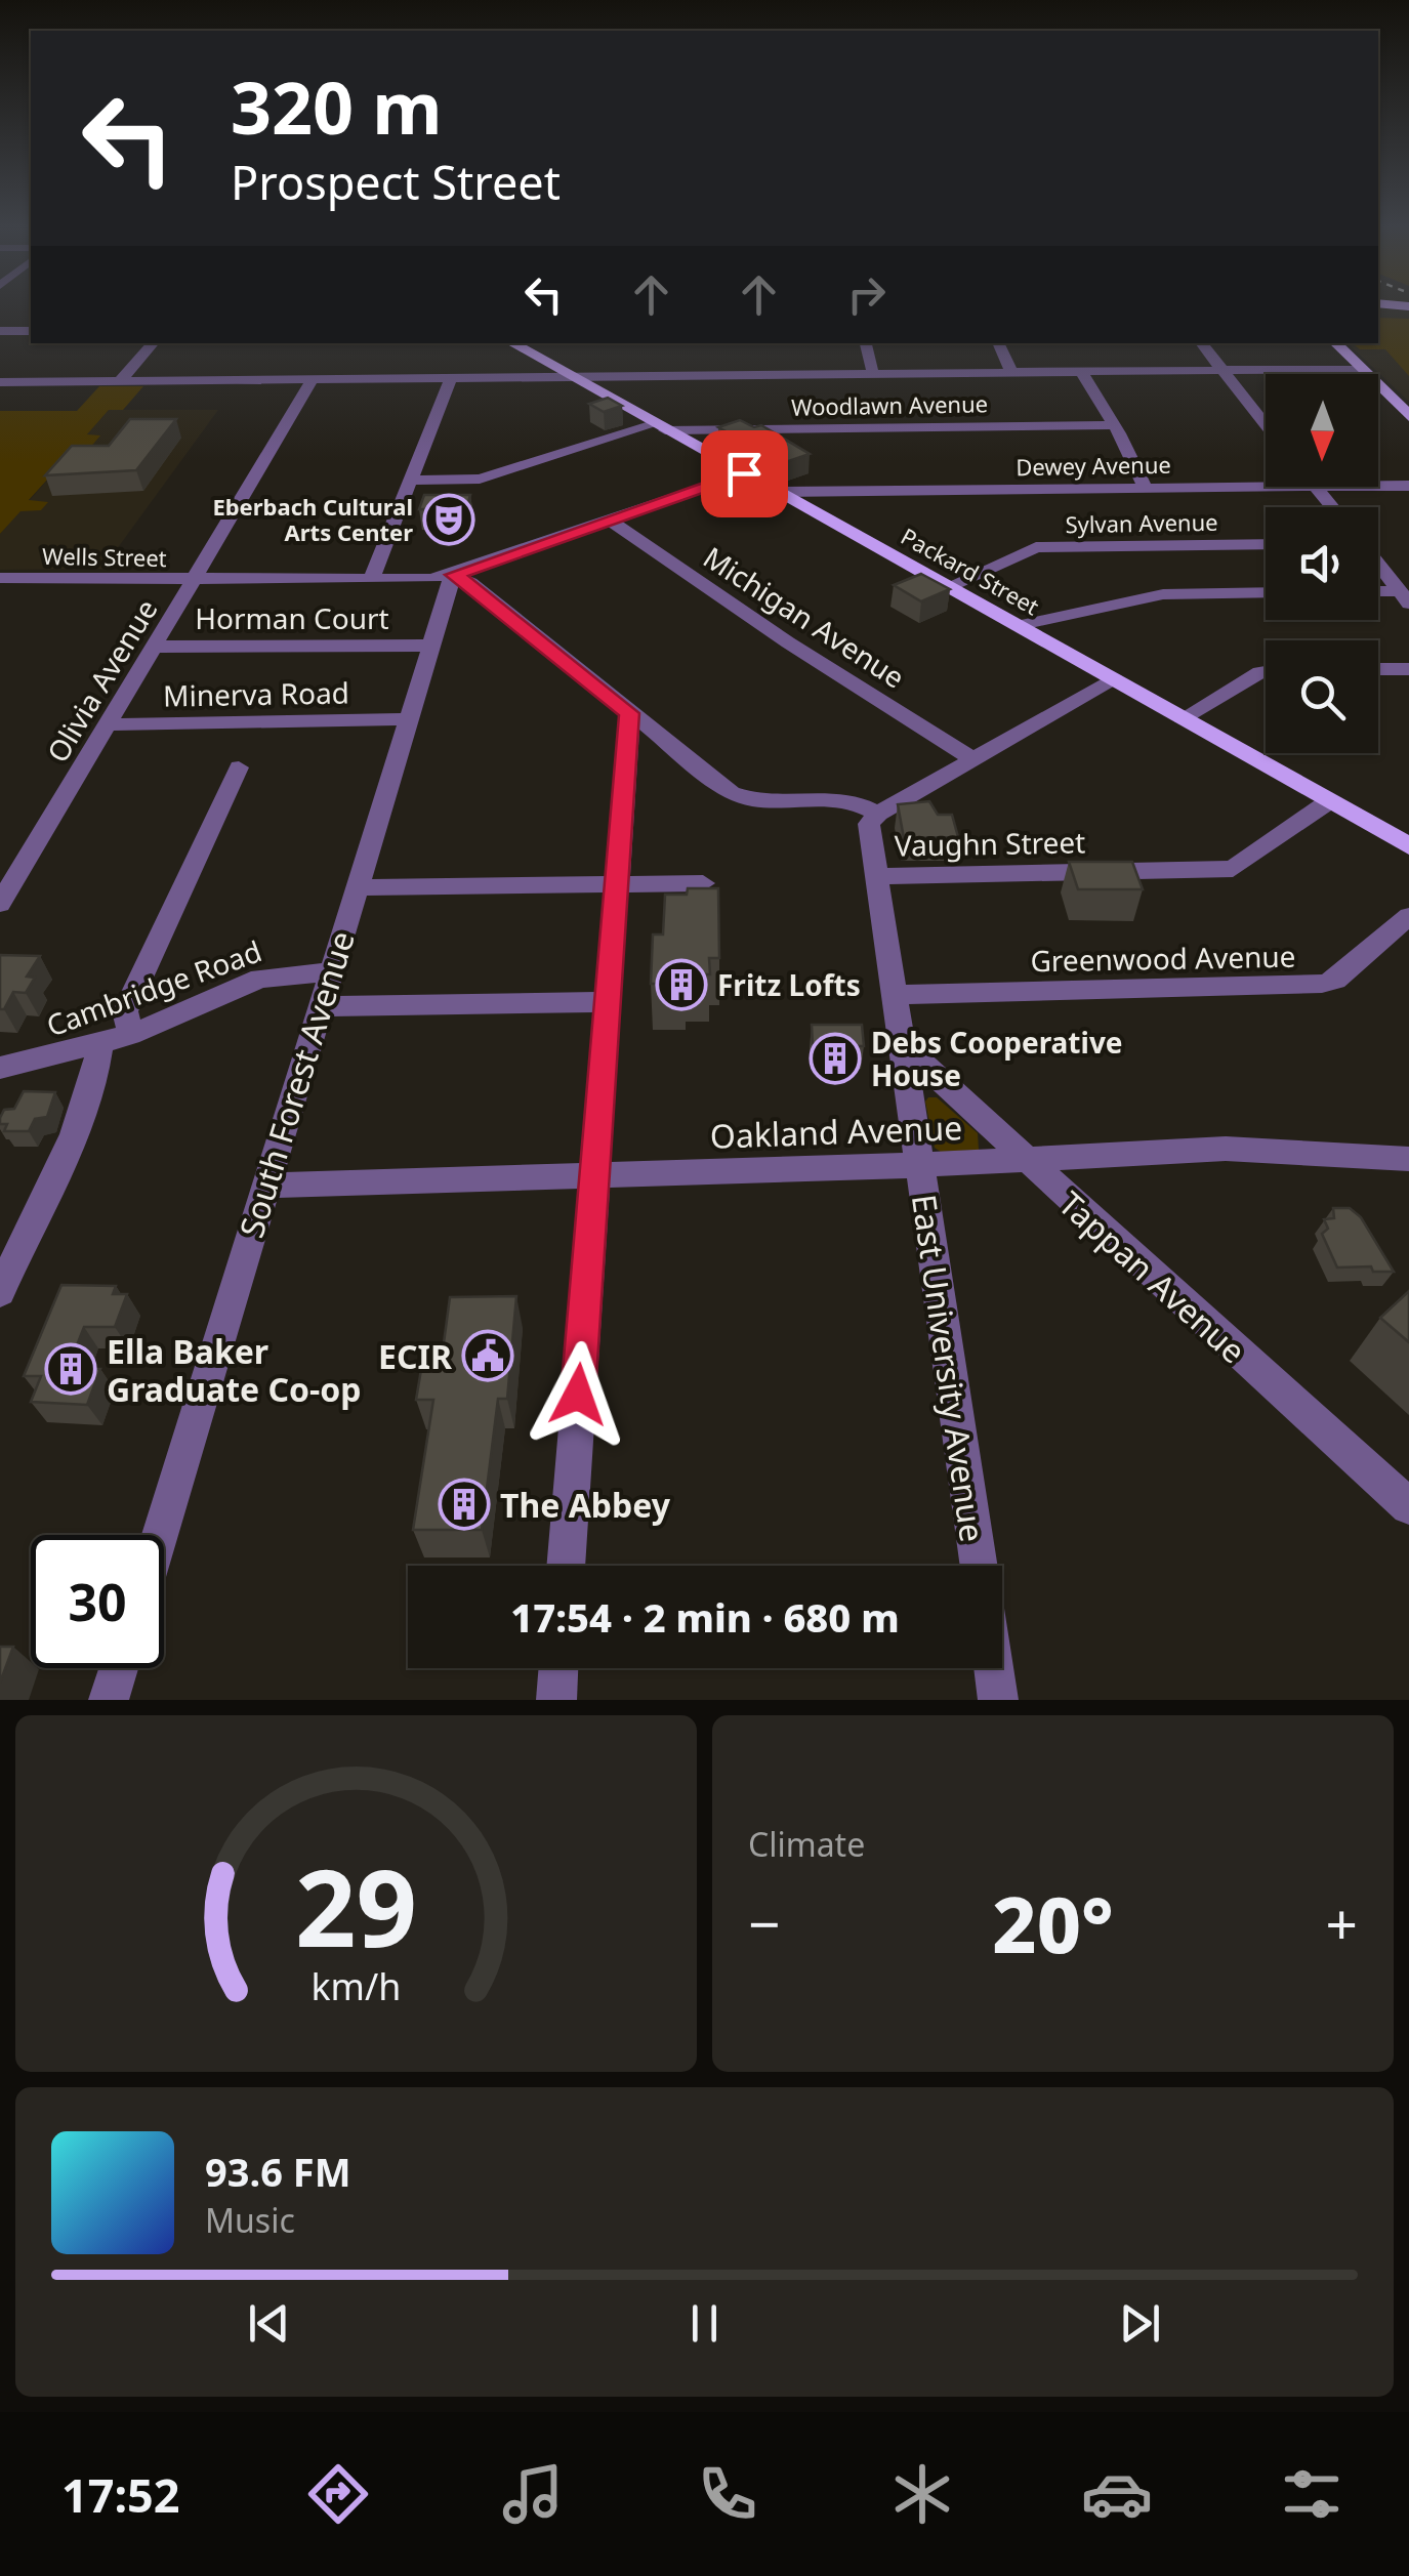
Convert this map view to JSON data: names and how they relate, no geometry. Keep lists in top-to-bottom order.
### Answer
{
  "streets": {
    "main road": ["Packard Street"],
    "street": [
      "Woodlawn Avenue",
      "Dewey Avenue",
      "Sylvan Avenue",
      "Wells Street",
      "Michigan Avenue",
      "Horman Court",
      "Olivia Avenue",
      "Minerva Road",
      "Vaughn Street",
      "Greenwood Avenue",
      "Cambridge Road",
      "South Forest Avenue",
      "Oakland Avenue",
      "Tappan Avenue",
      "East University Avenue"
    ]
  },
  "crossings": [
    ["Woodlawn Avenue", "Packard Street"],
    ["Dewey Avenue", "Packard Street"],
    ["Sylvan Avenue", "Packard Street"],
    ["Wells Street", "Packard Street"],
    ["Wells Street", "Michigan Avenue"],
    ["Wells Street", "Olivia Avenue"],
    ["Wells Street", "South Forest Avenue"],
    ["Packard Street", "Vaughn Street"],
    ["Horman Court", "Olivia Avenue"],
    ["Horman Court", "South Forest Avenue"],
    ["Olivia Avenue", "Minerva Road"],
    ["Minerva Road", "South Forest Avenue"],
    ["Vaughn Street", "East University Avenue"],
    ["Greenwood Avenue", "East University Avenue"],
    ["Cambridge Road", "South Forest Avenue"],
    ["South Forest Avenue", "Oakland Avenue"],
    ["Oakland Avenue", "Tappan Avenue"],
    ["Oakland Avenue", "East University Avenue"],
    ["Tappan Avenue", "East University Avenue"]
  ],
  "places": {
    "theatre": ["Eberbach Cultural Arts Center"],
    "building": [
      "Fritz Lofts",
      "Debs Cooperative House",
      "Ella Baker Graduate Co-op",
      "The Abbey"
    ],
    "public building": ["ECIR"]
  },
  "north": "bottom",
  "page": {
    "turn": ["320 m", "Prospect Street"],
    "limit": "30",
    "trip": "17:54 · 2 min · 680 m",
    "tile": "Climate",
    "heat": ["−", "20°", "+"],
    "song": ["93.6 FM", "Music"],
    "tabs": "17:52",
    "gauge": ["29", "km/h"]
  }
}
